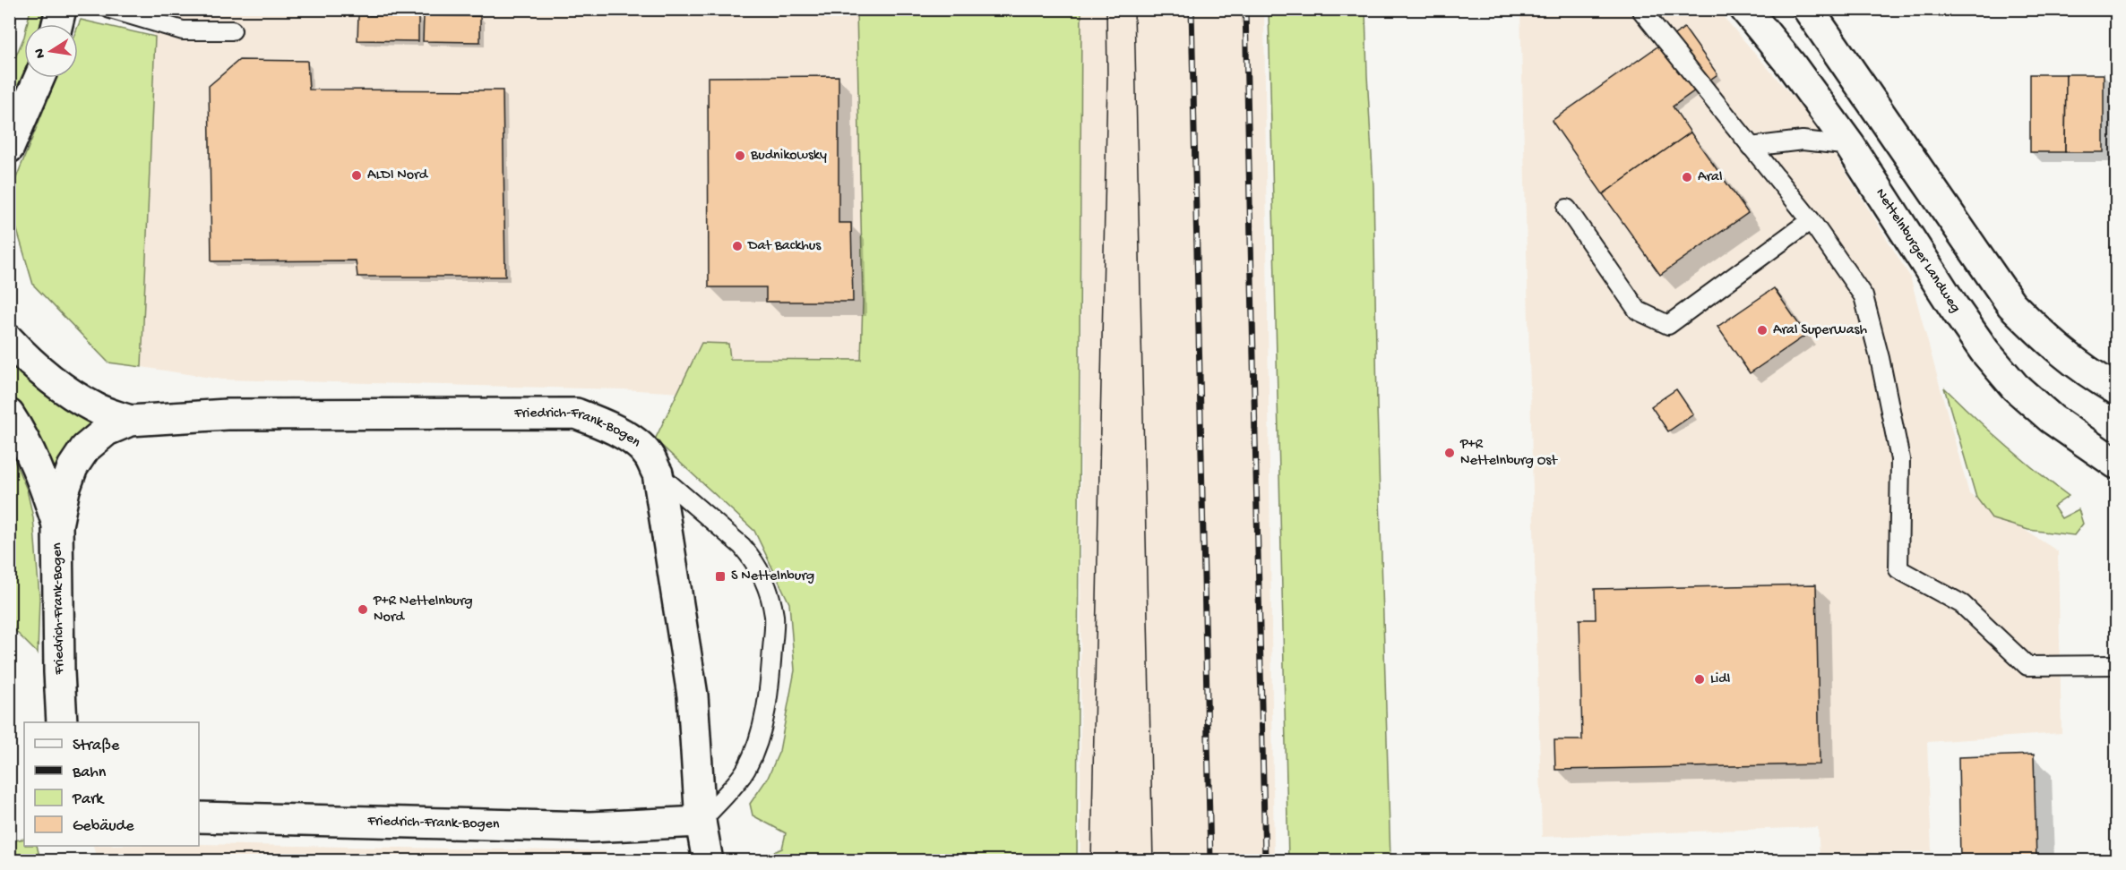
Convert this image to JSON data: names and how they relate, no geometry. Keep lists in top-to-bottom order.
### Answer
{
  "streets": {
    "street": ["Nettelnburger Landweg", "Friedrich-Frank-Bogen"]
  },
  "places": {
    "other": [
      "Budnikowsky",
      "ALDI Nord",
      "Aral",
      "Dat Backhus",
      "Aral SuperWash",
      "P+R Nettelnburg Ost",
      "P+R Nettelnburg Nord",
      "Lidl"
    ],
    "transit": ["S Nettelnburg"]
  },
  "legend": [
    "Straße",
    "Bahn",
    "Park",
    "Gebäude"
  ],
  "north": "left"
}
